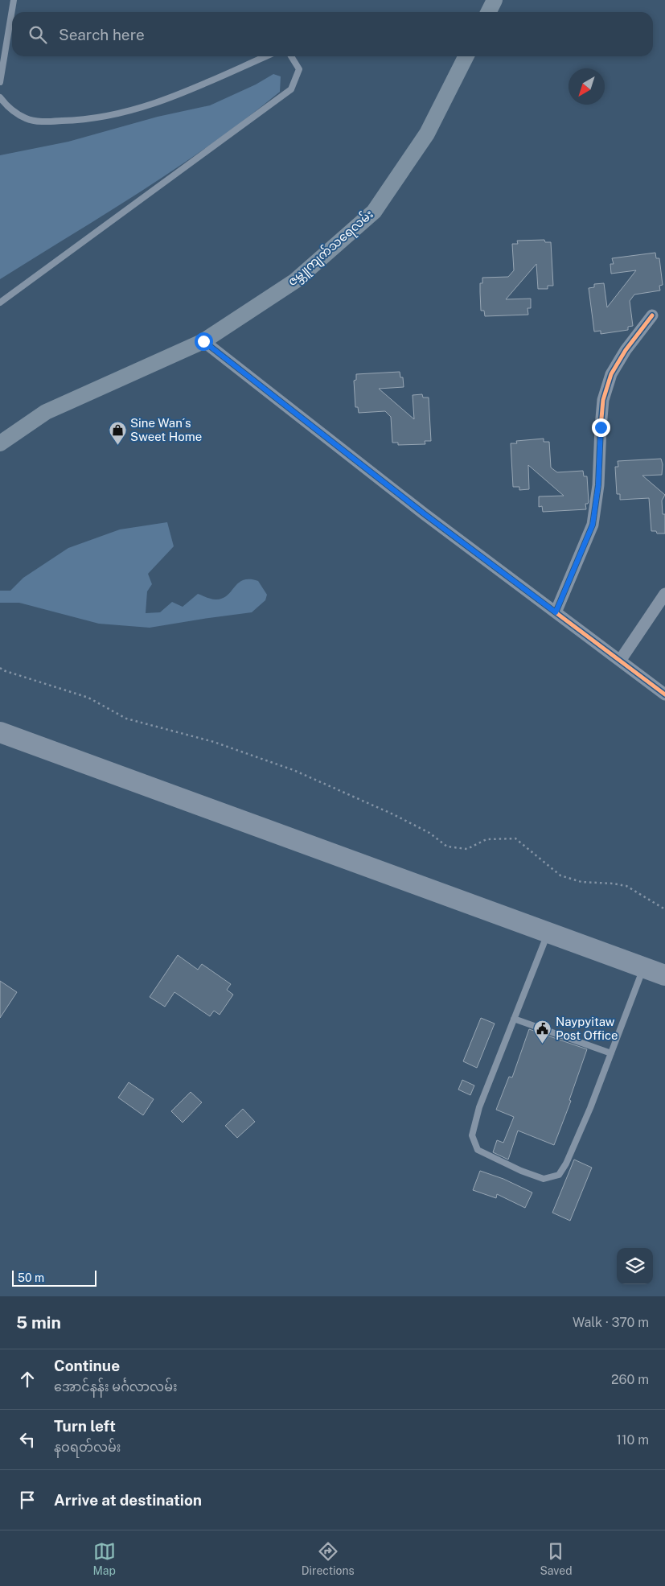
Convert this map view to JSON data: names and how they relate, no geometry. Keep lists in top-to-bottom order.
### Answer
{
  "streets": {
    "main road": ["ဇမ္ဘူကျက်သရေလမ်း"]
  },
  "places": {
    "shop": ["Sine Wan´s Sweet Home"],
    "public building": ["Naypyitaw Post Office"]
  },
  "scale_bar": "50 m",
  "north": "bottom left",
  "page": {
    "search": "Search here",
    "scale": "50 m",
    "heading": ["5 min", "Walk · 370 m"],
    "list": [
      ["Continue", "အောင်နန်း မင်္ဂလာလမ်း", "260 m"],
      ["Turn left", "နဝရတ်လမ်း", "110 m"],
      "Arrive at destination"
    ],
    "nav": ["Map", "Directions", "Saved"]
  }
}
